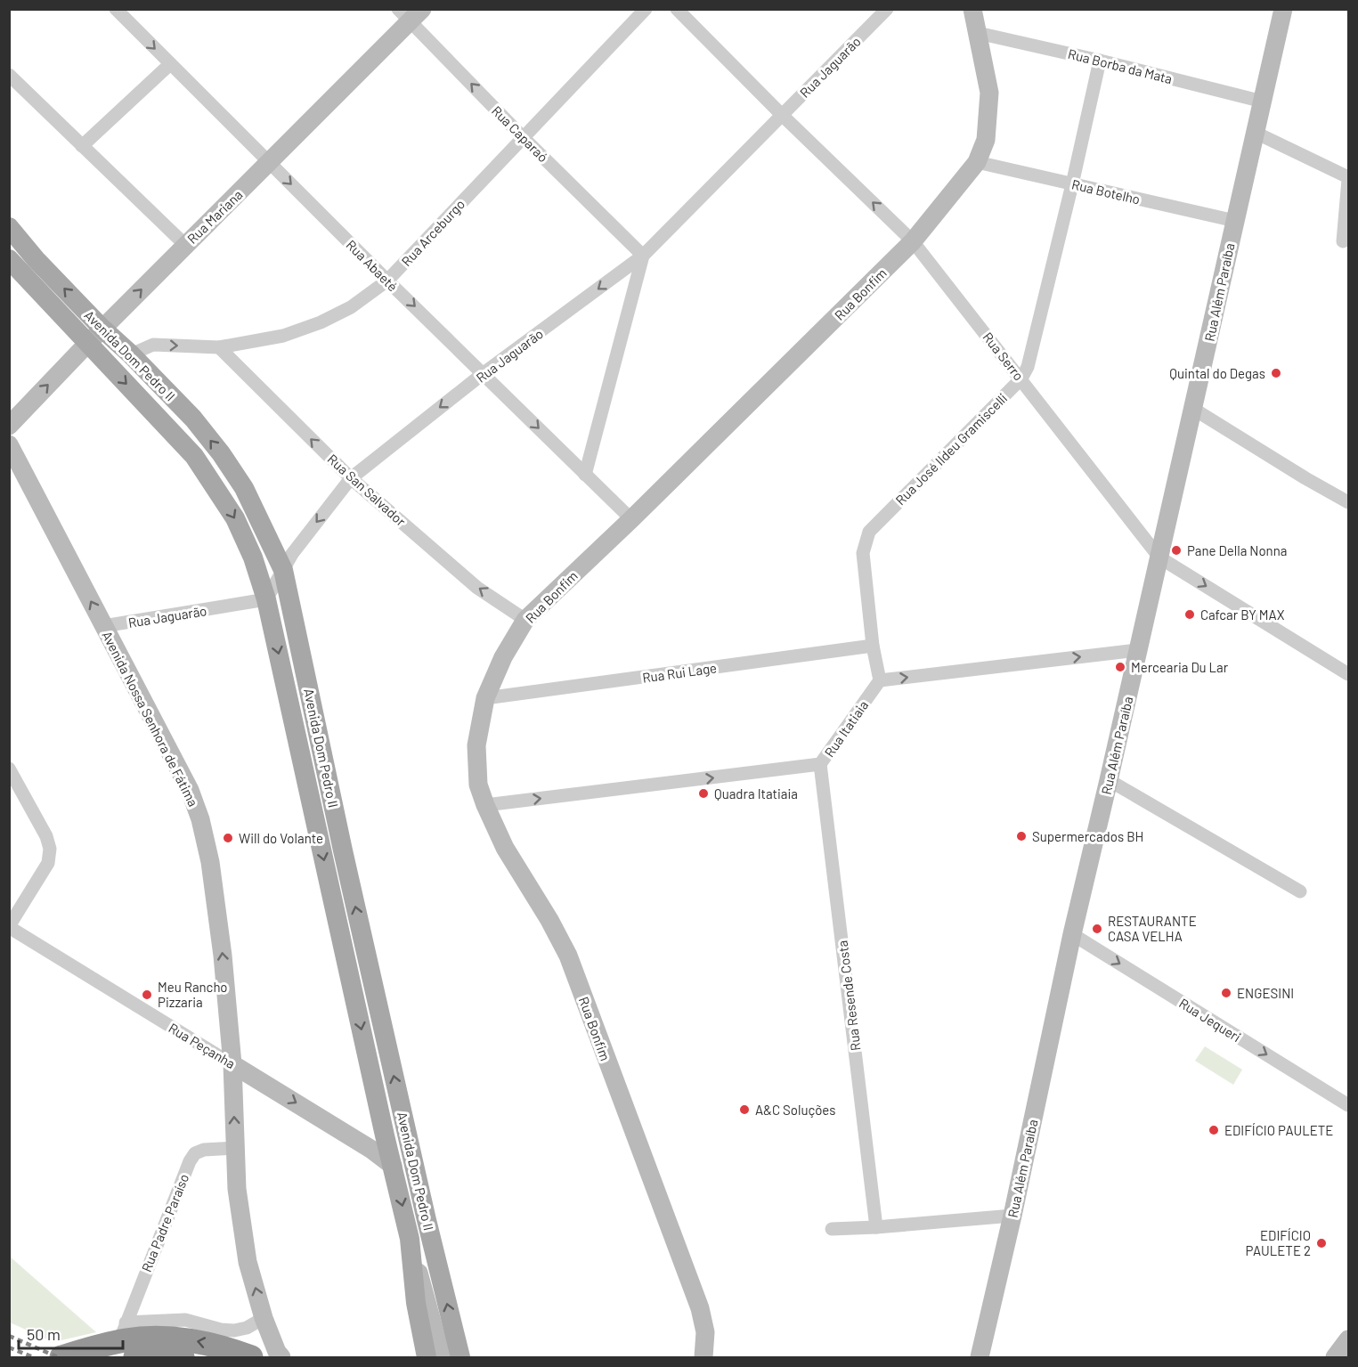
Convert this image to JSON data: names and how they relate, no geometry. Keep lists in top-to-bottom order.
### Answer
{
  "streets": {
    "main road": ["Avenida Dom Pedro II"],
    "street": [
      "Rua Borba da Mata",
      "Rua Jaguarão",
      "Rua Caparaó",
      "Rua Botelho",
      "Rua Mariana",
      "Rua Arceburgo",
      "Rua Abaeté",
      "Rua Além Paraíba",
      "Rua Bonfim",
      "Rua Serro",
      "Rua José Ildeu Gramiscelli",
      "Rua San Salvador",
      "Rua Rui Lage",
      "Avenida Nossa Senhora de Fátima",
      "Rua Itatiaia",
      "Rua Resende Costa",
      "Rua Jequeri",
      "Rua Peçanha",
      "Rua Padre Paraíso"
    ]
  },
  "crossings": [
    ["Rua Borba da Mata", "Rua Além Paraíba"],
    ["Rua Borba da Mata", "Rua Bonfim"],
    ["Rua Borba da Mata", "Rua José Ildeu Gramiscelli"],
    ["Rua Jaguarão", "Rua Caparaó"],
    ["Rua Jaguarão", "Rua Abaeté"],
    ["Rua Jaguarão", "Avenida Dom Pedro II"],
    ["Rua Jaguarão", "Rua Serro"],
    ["Rua Jaguarão", "Rua San Salvador"],
    ["Rua Jaguarão", "Avenida Nossa Senhora de Fátima"],
    ["Rua Caparaó", "Rua Mariana"],
    ["Rua Caparaó", "Rua Arceburgo"],
    ["Rua Botelho", "Rua Além Paraíba"],
    ["Rua Botelho", "Rua Bonfim"],
    ["Rua Botelho", "Rua José Ildeu Gramiscelli"],
    ["Rua Mariana", "Rua Abaeté"],
    ["Rua Mariana", "Avenida Dom Pedro II"],
    ["Rua Arceburgo", "Rua Abaeté"],
    ["Rua Arceburgo", "Avenida Dom Pedro II"],
    ["Rua Arceburgo", "Rua San Salvador"],
    ["Rua Abaeté", "Rua Bonfim"],
    ["Rua Além Paraíba", "Rua Serro"],
    ["Rua Além Paraíba", "Rua Jequeri"],
    ["Rua Bonfim", "Rua Serro"],
    ["Rua Bonfim", "Rua San Salvador"],
    ["Rua Bonfim", "Rua Rui Lage"],
    ["Rua Bonfim", "Rua Itatiaia"],
    ["Avenida Dom Pedro II", "Rua Peçanha"],
    ["Rua Serro", "Rua José Ildeu Gramiscelli"],
    ["Rua José Ildeu Gramiscelli", "Rua Rui Lage"],
    ["Rua José Ildeu Gramiscelli", "Rua Itatiaia"],
    ["Avenida Nossa Senhora de Fátima", "Rua Peçanha"],
    ["Avenida Nossa Senhora de Fátima", "Rua Padre Paraíso"],
    ["Rua Itatiaia", "Rua Resende Costa"]
  ],
  "one_way": [
    "Rua Jaguarão",
    "Rua Caparaó",
    "Rua Mariana",
    "Rua Abaeté",
    "Rua San Salvador",
    "Avenida Nossa Senhora de Fátima",
    "Rua Itatiaia",
    "Rua Jequeri",
    "Rua Peçanha"
  ],
  "places": [
    "Quintal do Degas",
    "Pane Della Nonna",
    "Cafcar BY MAX",
    "Mercearia Du Lar",
    "Quadra Itatiaia",
    "Supermercados BH",
    "Will do Volante",
    "RESTAURANTE CASA VELHA",
    "ENGESINI",
    "Meu Rancho Pizzaria",
    "A&C Soluções",
    "EDIFÍCIO PAULETE",
    "EDIFÍCIO PAULETE 2"
  ],
  "scale_bar": "50 m"
}
